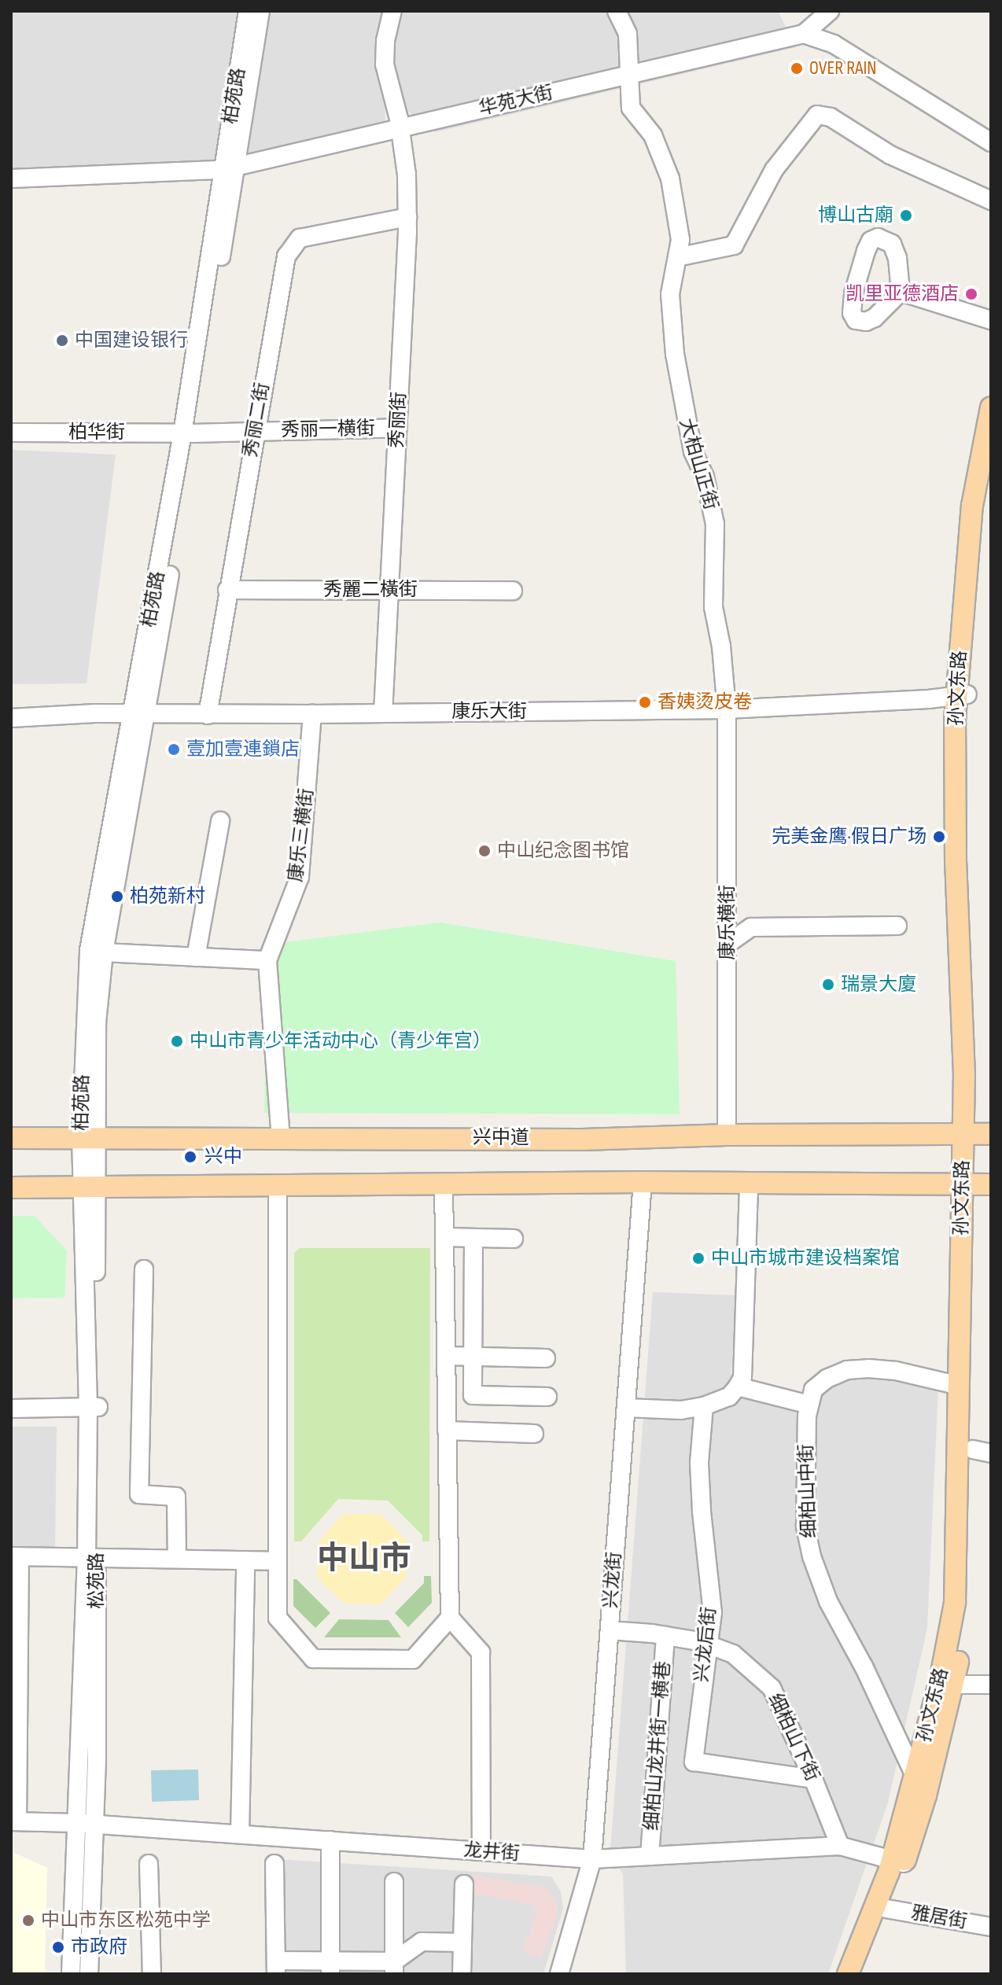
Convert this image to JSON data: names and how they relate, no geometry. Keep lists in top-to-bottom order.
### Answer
{
  "streets": {
    "main road": ["孙文东路", "兴中道"],
    "street": [
      "柏苑路",
      "华苑大街",
      "秀丽二街",
      "秀丽街",
      "秀丽一横街",
      "柏华街",
      "大柏山正街",
      "秀麗二橫街",
      "康乐大街",
      "康乐三横街",
      "康乐横街",
      "细柏山中街",
      "兴龙街",
      "松苑路",
      "兴龙后街",
      "细柏山下街",
      "细柏山龙井街一横巷",
      "龙井街",
      "雅居街"
    ]
  },
  "crossings": [
    ["柏苑路", "华苑大街"],
    ["柏苑路", "秀丽一横街"],
    ["柏苑路", "柏华街"],
    ["柏苑路", "康乐大街"],
    ["柏苑路", "兴中道"],
    ["柏苑路", "松苑路"],
    ["华苑大街", "秀丽街"],
    ["华苑大街", "大柏山正街"],
    ["秀丽二街", "秀丽街"],
    ["秀丽二街", "秀丽一横街"],
    ["秀丽二街", "秀麗二橫街"],
    ["秀丽二街", "康乐大街"],
    ["秀丽街", "秀丽一横街"],
    ["秀丽街", "秀麗二橫街"],
    ["秀丽街", "康乐大街"],
    ["秀丽一横街", "柏华街"],
    ["大柏山正街", "康乐大街"],
    ["大柏山正街", "康乐横街"],
    ["孙文东路", "康乐大街"],
    ["孙文东路", "兴中道"],
    ["孙文东路", "细柏山中街"],
    ["孙文东路", "龙井街"],
    ["孙文东路", "雅居街"],
    ["康乐大街", "康乐三横街"],
    ["康乐大街", "康乐横街"],
    ["康乐三横街", "兴中道"],
    ["康乐横街", "兴中道"],
    ["兴龙街", "细柏山下街"],
    ["兴龙街", "龙井街"],
    ["松苑路", "龙井街"],
    ["兴龙后街", "细柏山下街"],
    ["细柏山下街", "细柏山龙井街一横巷"],
    ["细柏山下街", "龙井街"],
    ["细柏山龙井街一横巷", "龙井街"]
  ],
  "districts": ["中山市"],
  "places": [
    "OVER RAIN",
    "博山古廟",
    "凯里亚德酒店",
    "中国建设银行",
    "香姨烫皮卷",
    "壹加壹連鎖店",
    "完美金鹰·假日广场",
    "中山纪念图书馆",
    "柏苑新村",
    "瑞景大廈",
    "中山市青少年活动中心（青少年宫）",
    "兴中",
    "中山市城市建设档案馆",
    "中山市东区松苑中学",
    "市政府"
  ]
}
